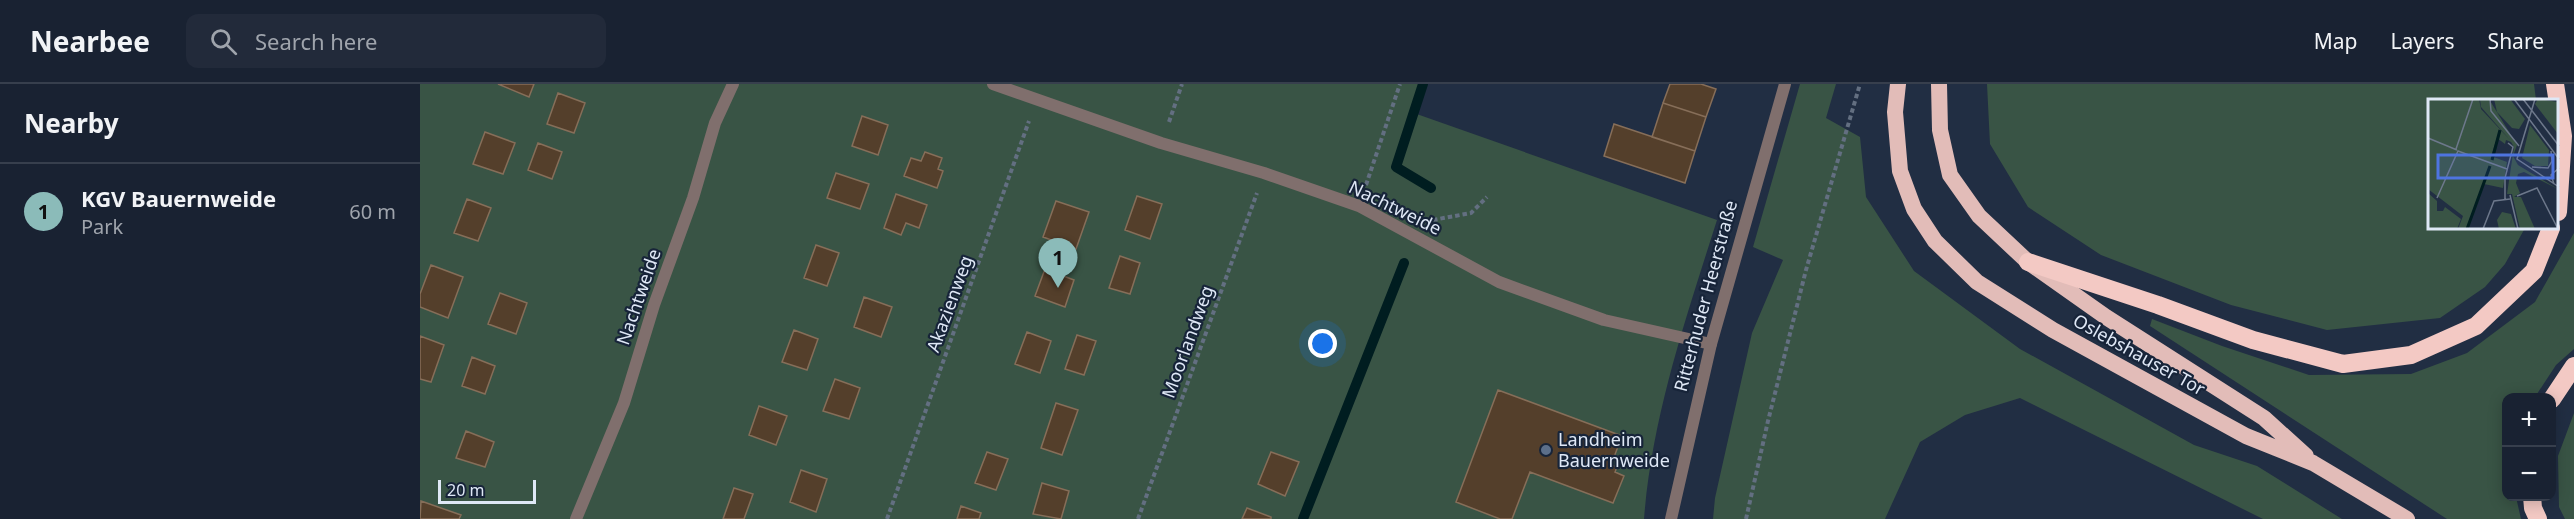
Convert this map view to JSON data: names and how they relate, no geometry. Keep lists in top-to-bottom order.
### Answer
{
  "streets": {
    "highway": ["Oslebshauser Tor"],
    "street": ["Nachtweide", "Ritterhuder Heerstraße"],
    "path": ["Akazienweg", "Moorlandweg"]
  },
  "crossings": [
    ["Nachtweide", "Ritterhuder Heerstraße"],
    ["Nachtweide", "Akazienweg"],
    ["Nachtweide", "Moorlandweg"]
  ],
  "places": ["Landheim Bauernweide"],
  "scale_bar": "20 m",
  "page": {
    "header": "Nearbee",
    "search": "Search here",
    "nav": ["Map", "Layers", "Share"],
    "heading": "Nearby",
    "list": [
      {
        "mark": "1",
        "name": "KGV Bauernweide",
        "note": "Park",
        "value": "60 m"
      }
    ],
    "pins": "1",
    "map_buttons": ["+", "−"],
    "scale": "20 m"
  }
}
